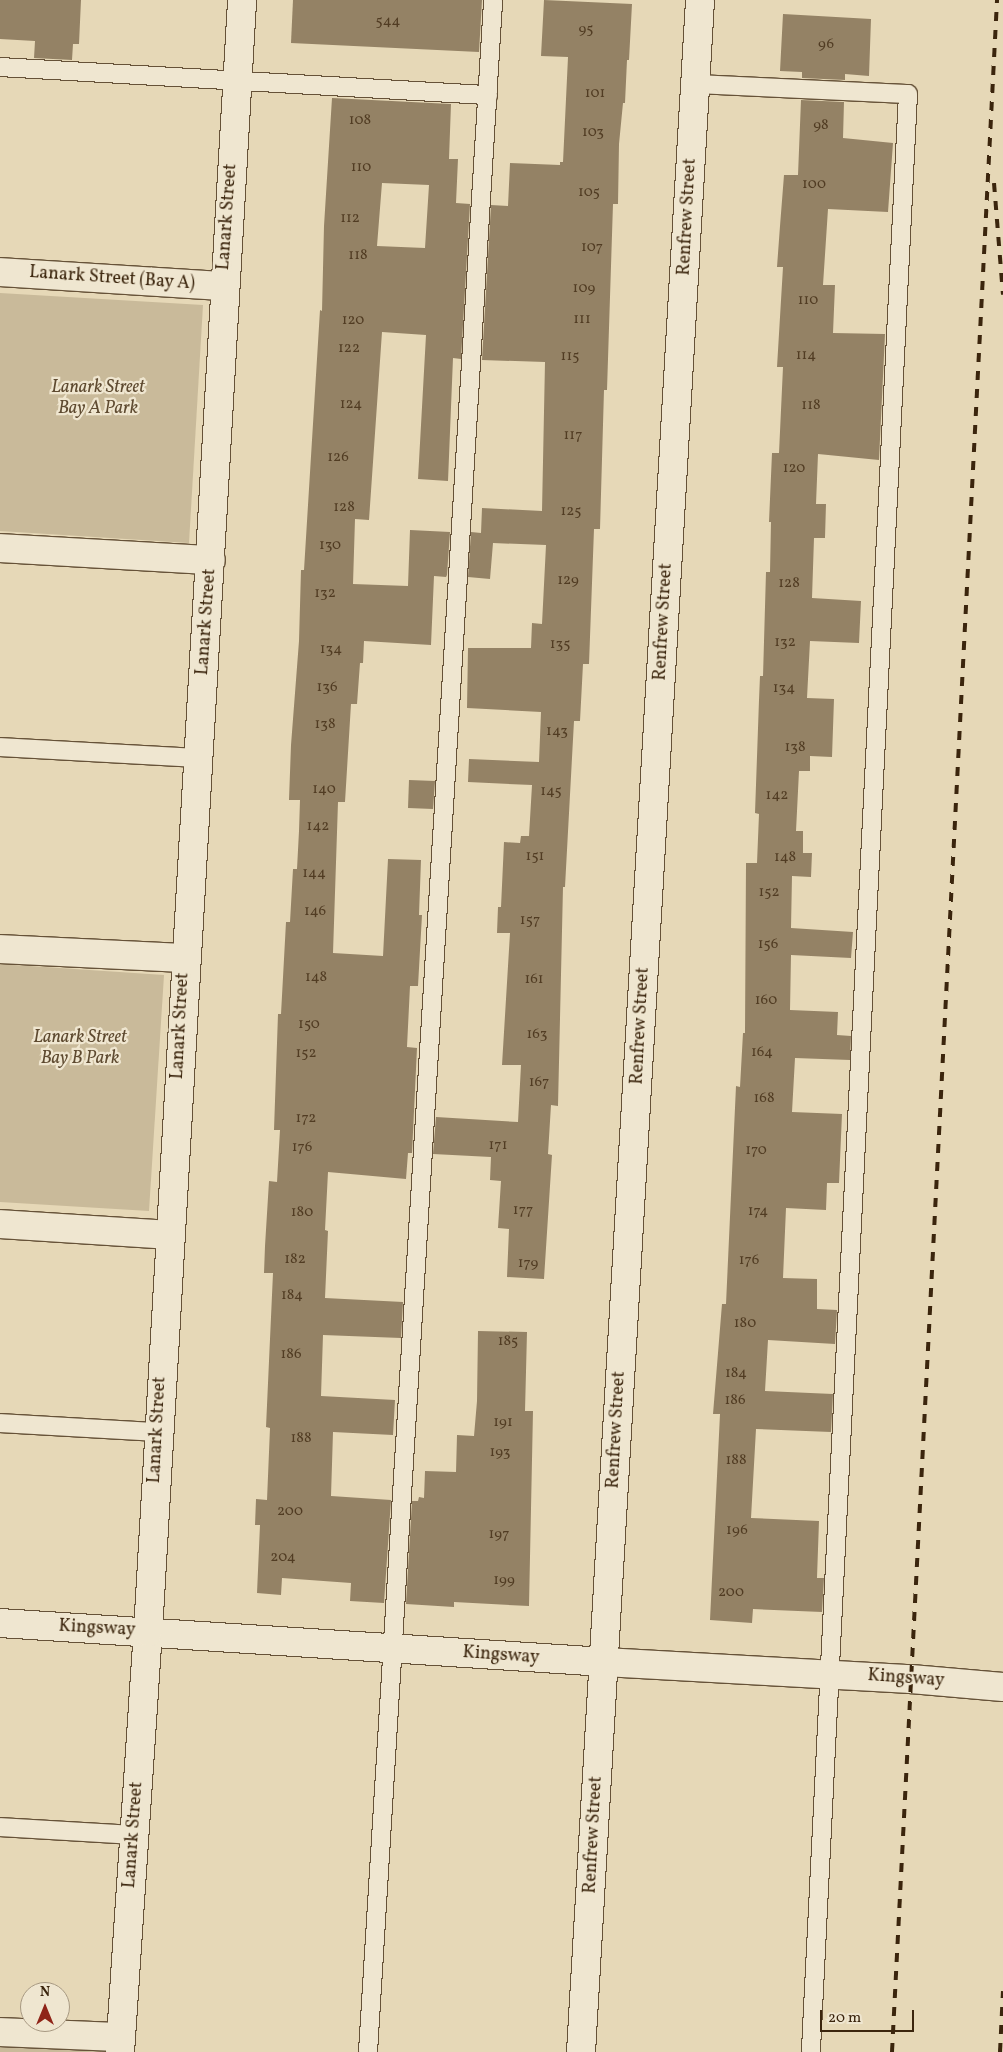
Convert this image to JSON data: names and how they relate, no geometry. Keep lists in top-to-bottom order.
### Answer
{
  "streets": {
    "street": [
      "Lanark Street",
      "Renfrew Street",
      "Lanark Street (Bay A)",
      "Kingsway"
    ]
  },
  "crossings": [
    ["Lanark Street", "Lanark Street (Bay A)"],
    ["Lanark Street", "Kingsway"],
    ["Renfrew Street", "Kingsway"]
  ],
  "parks": ["Lanark Street Bay A Park", "Lanark Street Bay B Park"],
  "house_numbers": [
    "544",
    "95",
    "96",
    "101",
    "108",
    "98",
    "103",
    "110",
    "100",
    "105",
    "112",
    "107",
    "118",
    "109",
    "110",
    "111",
    "120",
    "122",
    "114",
    "115",
    "124",
    "118",
    "117",
    "126",
    "120",
    "128",
    "125",
    "130",
    "129",
    "128",
    "132",
    "132",
    "135",
    "134",
    "136",
    "134",
    "138",
    "143",
    "138",
    "140",
    "145",
    "142",
    "142",
    "151",
    "148",
    "144",
    "152",
    "146",
    "157",
    "156",
    "148",
    "161",
    "160",
    "150",
    "163",
    "164",
    "152",
    "167",
    "168",
    "172",
    "171",
    "176",
    "170",
    "177",
    "174",
    "180",
    "182",
    "176",
    "179",
    "184",
    "180",
    "185",
    "186",
    "184",
    "186",
    "191",
    "188",
    "193",
    "188",
    "200",
    "196",
    "197",
    "204",
    "199",
    "200"
  ],
  "scale_bar": "20 m",
  "north": "top"
}
